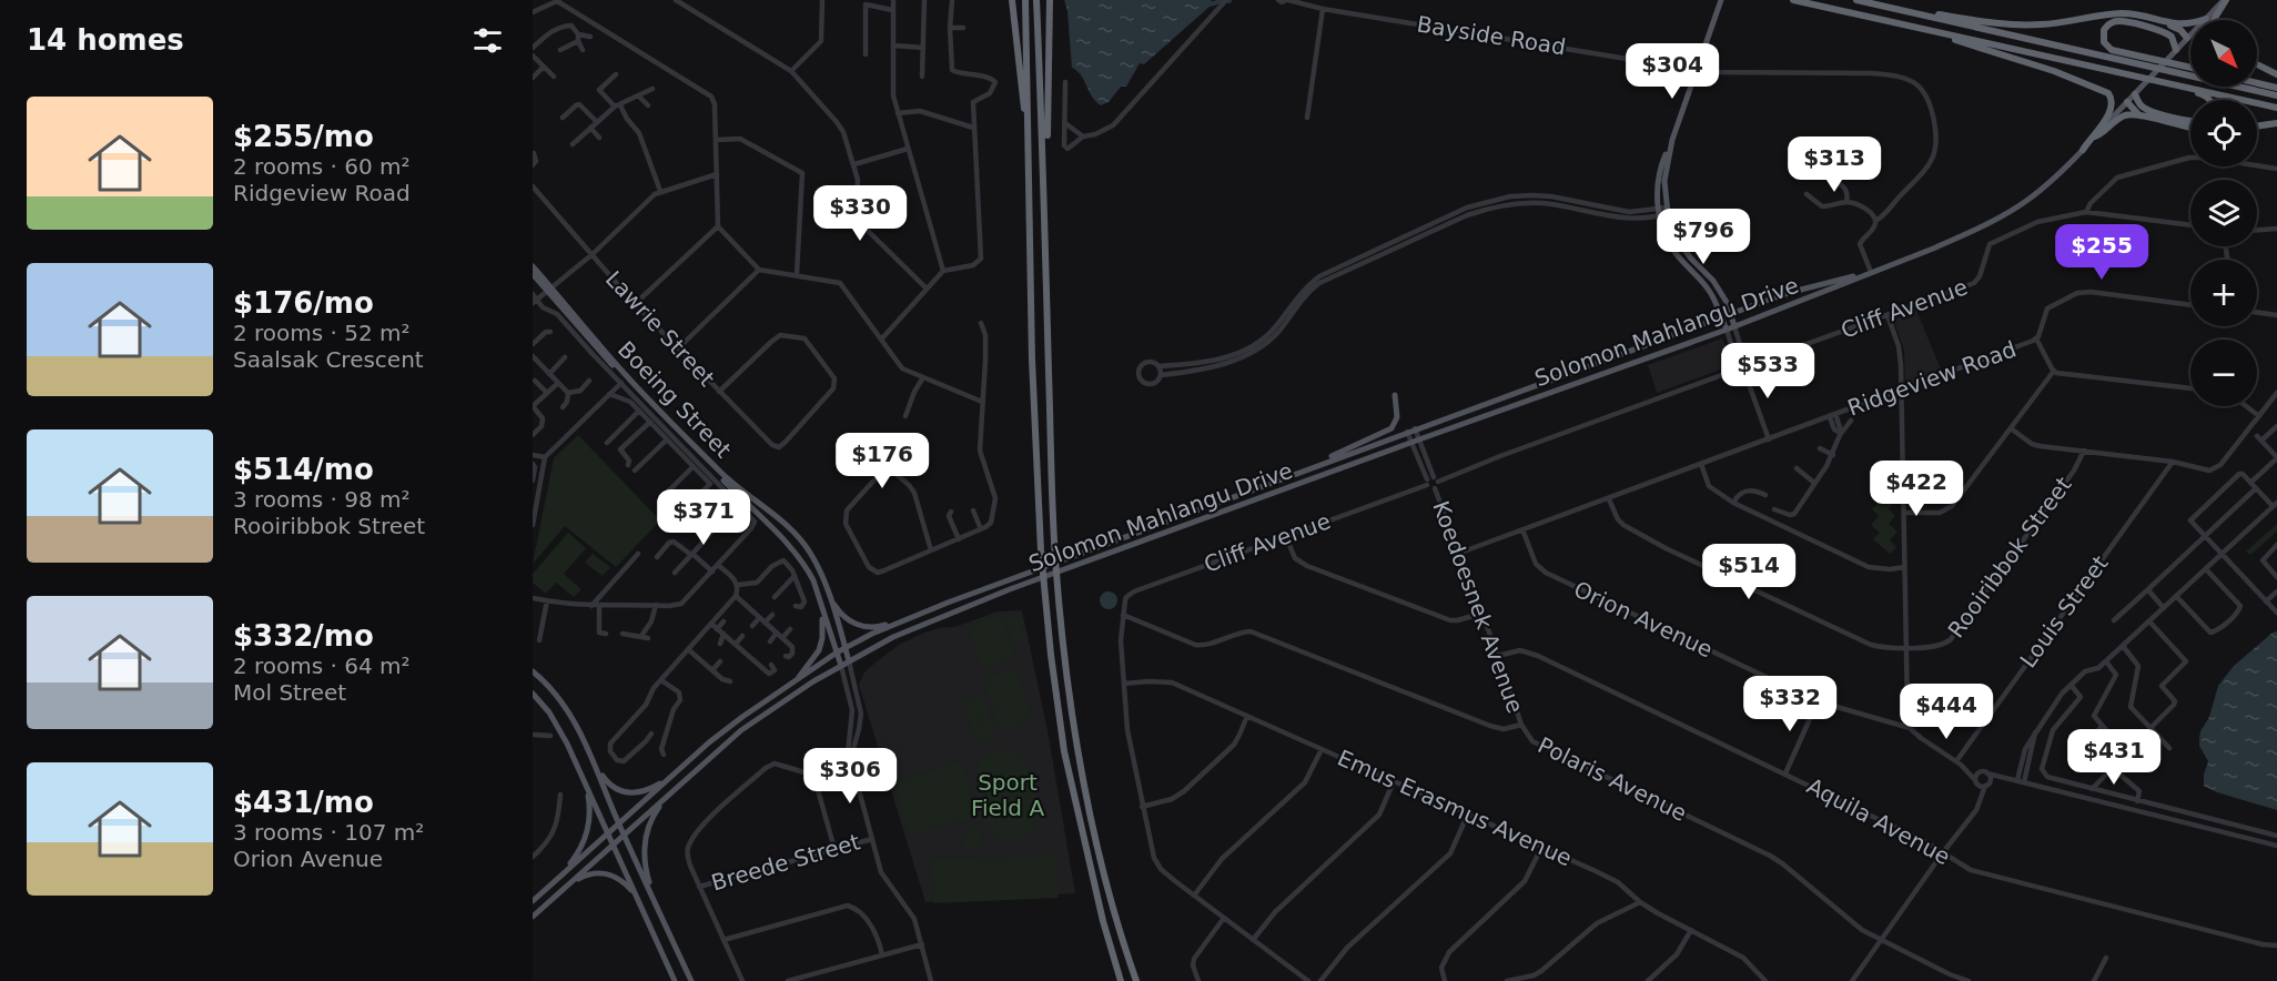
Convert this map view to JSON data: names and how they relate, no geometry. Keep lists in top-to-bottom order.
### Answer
{
  "streets": {
    "main road": ["Solomon Mahlangu Drive", "Boeing Street"],
    "street": [
      "Bayside Road",
      "Cliff Avenue",
      "Lawrie Street",
      "Ridgeview Road",
      "Rooiribbok Street",
      "Koedoesnek Avenue",
      "Louis Street",
      "Orion Avenue",
      "Polaris Avenue",
      "Emus Erasmus Avenue",
      "Aquila Avenue",
      "Breede Street"
    ]
  },
  "crossings": [
    ["Cliff Avenue", "Koedoesnek Avenue"],
    ["Cliff Avenue", "Polaris Avenue"],
    ["Solomon Mahlangu Drive", "Boeing Street"],
    ["Solomon Mahlangu Drive", "Koedoesnek Avenue"],
    ["Ridgeview Road", "Rooiribbok Street"],
    ["Ridgeview Road", "Koedoesnek Avenue"],
    ["Ridgeview Road", "Orion Avenue"],
    ["Boeing Street", "Breede Street"],
    ["Koedoesnek Avenue", "Polaris Avenue"],
    ["Koedoesnek Avenue", "Aquila Avenue"],
    ["Louis Street", "Orion Avenue"]
  ],
  "parks": ["Sport Field A"],
  "north": "bottom right",
  "page": {
    "heading": "14 homes",
    "map_buttons": ["+", "−"],
    "price": [
      "$304",
      "$313",
      "$330",
      "$796",
      "$255",
      "$533",
      "$176",
      "$422",
      "$371",
      "$514",
      "$332",
      "$444",
      "$431",
      "$306"
    ],
    "list": [
      {
        "name": "$255/mo",
        "note": "2 rooms · 60 m² · Ridgeview Road"
      },
      {
        "name": "$176/mo",
        "note": "2 rooms · 52 m² · Saalsak Crescent"
      },
      {
        "name": "$514/mo",
        "note": "3 rooms · 98 m² · Rooiribbok Street"
      },
      {
        "name": "$332/mo",
        "note": "2 rooms · 64 m² · Mol Street"
      },
      {
        "name": "$431/mo",
        "note": "3 rooms · 107 m² · Orion Avenue"
      }
    ]
  }
}
